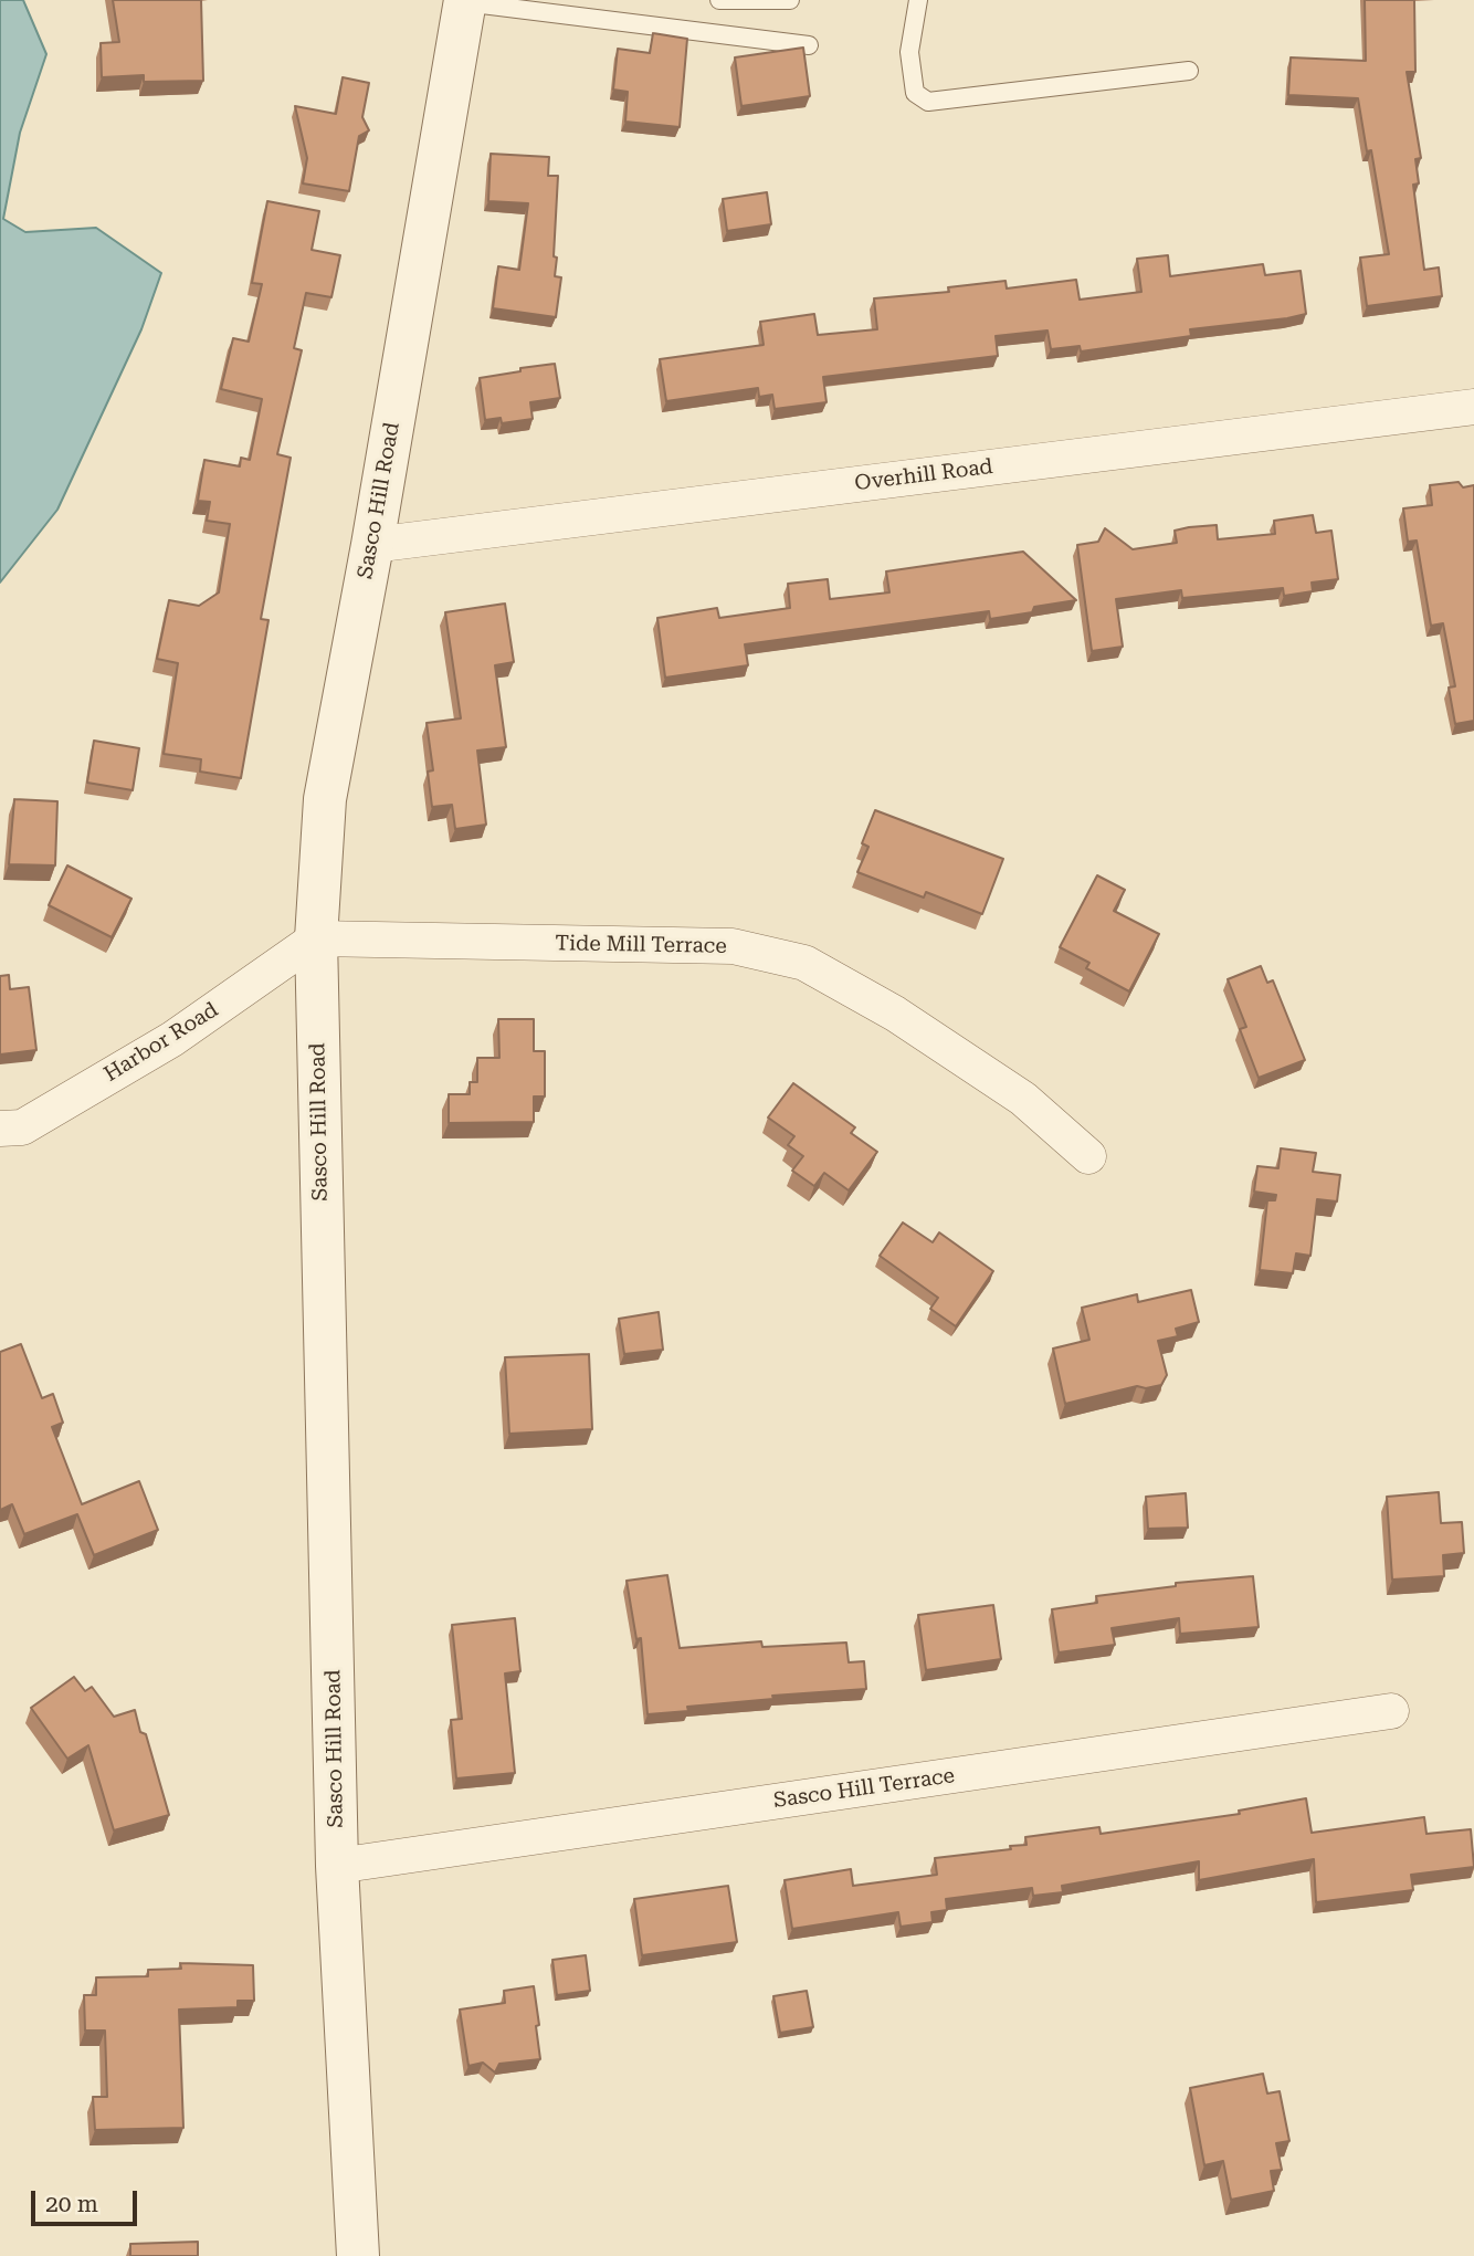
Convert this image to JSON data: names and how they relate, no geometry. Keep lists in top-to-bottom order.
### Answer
{
  "streets": {
    "street": [
      "Overhill Road",
      "Sasco Hill Road",
      "Tide Mill Terrace",
      "Harbor Road",
      "Sasco Hill Terrace"
    ]
  },
  "crossings": [
    ["Overhill Road", "Sasco Hill Road"],
    ["Sasco Hill Road", "Tide Mill Terrace"],
    ["Sasco Hill Road", "Harbor Road"],
    ["Sasco Hill Road", "Sasco Hill Terrace"],
    ["Tide Mill Terrace", "Harbor Road"]
  ],
  "scale_bar": "20 m"
}
